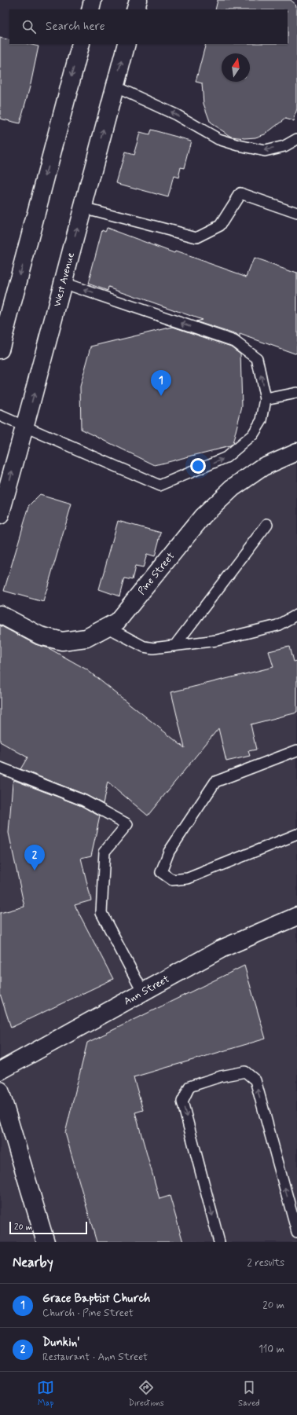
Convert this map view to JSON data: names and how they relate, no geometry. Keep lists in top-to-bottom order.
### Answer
{
  "streets": {
    "main road": ["West Avenue", "Pine Street", "Ann Street"]
  },
  "scale_bar": "20 m",
  "north": "top",
  "page": {
    "search": "Search here",
    "pins": ["1", "2"],
    "scale": "20 m",
    "heading": ["Nearby", "2 results"],
    "list": [
      {
        "mark": "1",
        "name": "Grace Baptist Church",
        "note": "Church · Pine Street",
        "value": "20 m"
      },
      {
        "mark": "2",
        "name": "Dunkin'",
        "note": "Restaurant · Ann Street",
        "value": "110 m"
      }
    ],
    "nav": ["Map", "Directions", "Saved"]
  }
}
